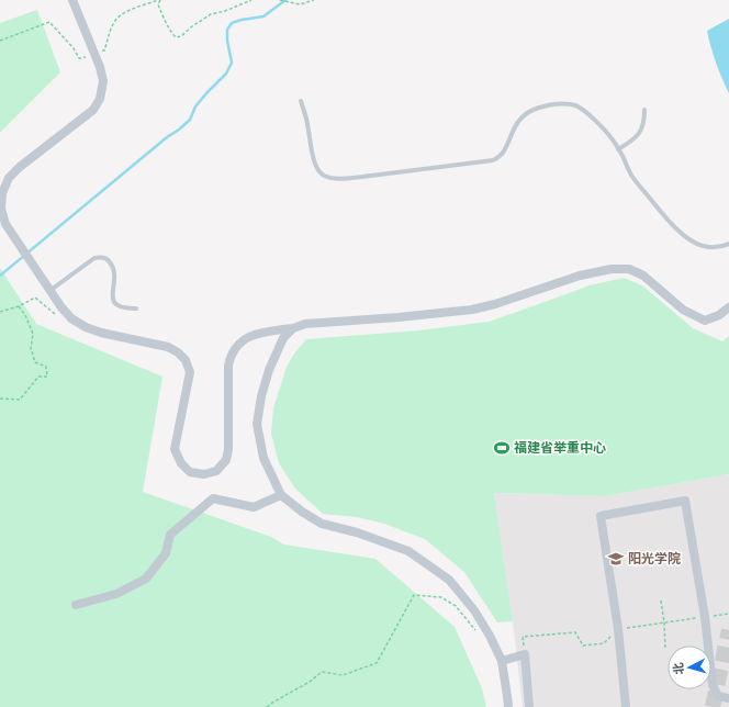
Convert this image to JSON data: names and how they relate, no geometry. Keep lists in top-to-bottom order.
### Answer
{
  "places": {
    "sports": ["福建省举重中心"],
    "school or university": ["阳光学院"]
  },
  "north": "left"
}
